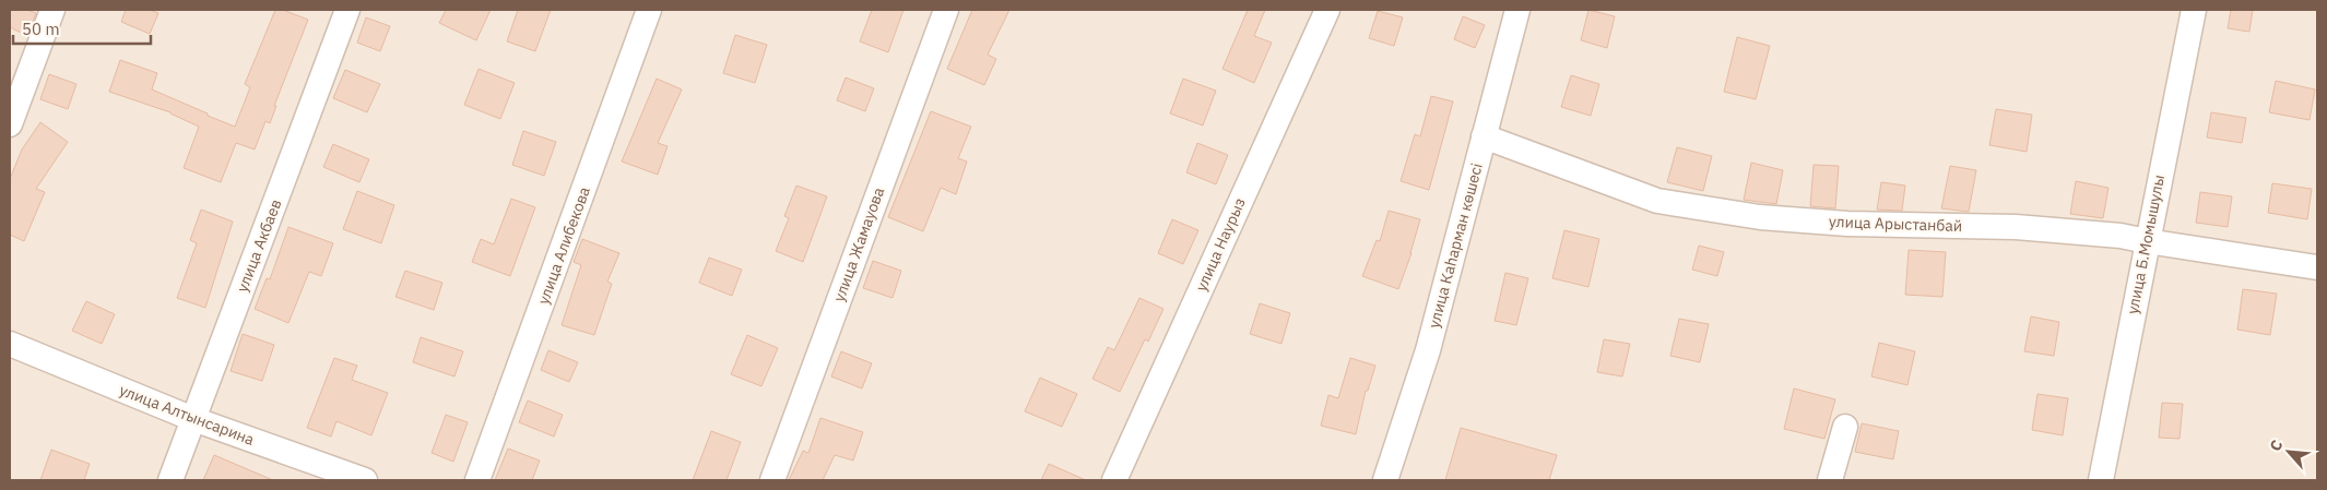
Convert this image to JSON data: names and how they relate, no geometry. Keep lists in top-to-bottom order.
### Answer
{
  "streets": {
    "street": [
      "улица Арыстанбай",
      "улица Жамауова",
      "улица Наурыз",
      "улица Б.Момышулы",
      "улица Акбаев",
      "улица Алибекова",
      "улица Каһарман көшесі",
      "улица Алтынсарина"
    ]
  },
  "crossings": [
    ["улица Арыстанбай", "улица Б.Момышулы"],
    ["улица Арыстанбай", "улица Каһарман көшесі"],
    ["улица Акбаев", "улица Алтынсарина"]
  ],
  "scale_bar": "50 m",
  "north": "top left"
}
